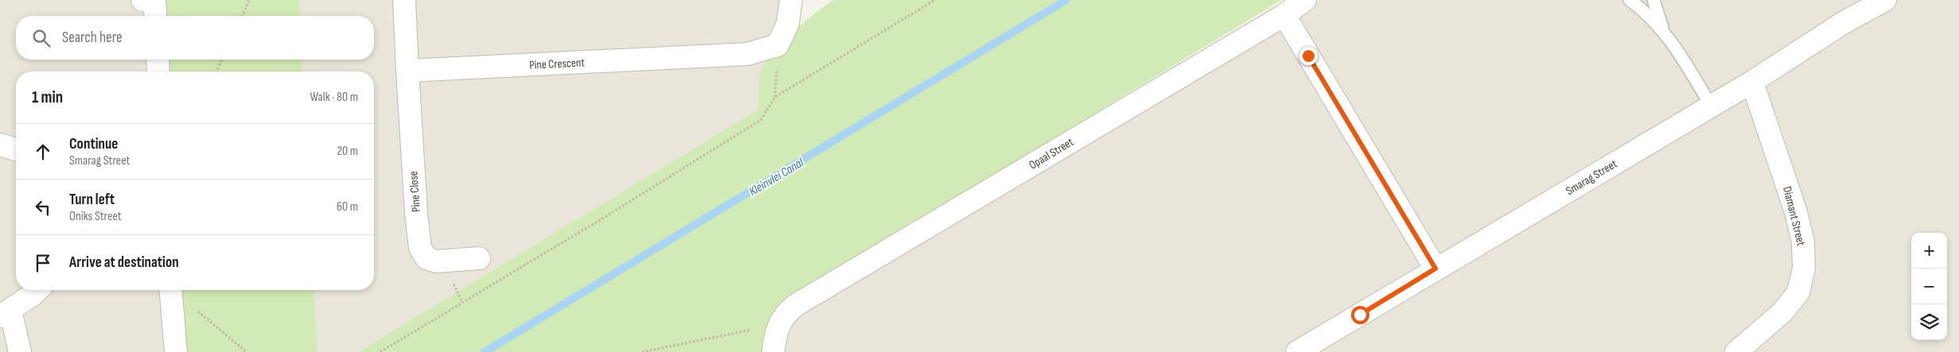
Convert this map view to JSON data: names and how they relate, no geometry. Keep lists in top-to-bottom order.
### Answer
{
  "streets": {
    "street": [
      "Pine Crescent",
      "Opaal Street",
      "Smarag Street",
      "Pine Close",
      "Diamant Street"
    ]
  },
  "crossings": [
    ["Pine Crescent", "Pine Close"],
    ["Smarag Street", "Diamant Street"]
  ],
  "water": ["Kleinvlei Canal"],
  "page": {
    "search": "Search here",
    "heading": ["1 min", "Walk · 80 m"],
    "list": [
      ["Continue", "Smarag Street", "20 m"],
      ["Turn left", "Oniks Street", "60 m"],
      "Arrive at destination"
    ],
    "map_buttons": ["+", "−"]
  }
}
